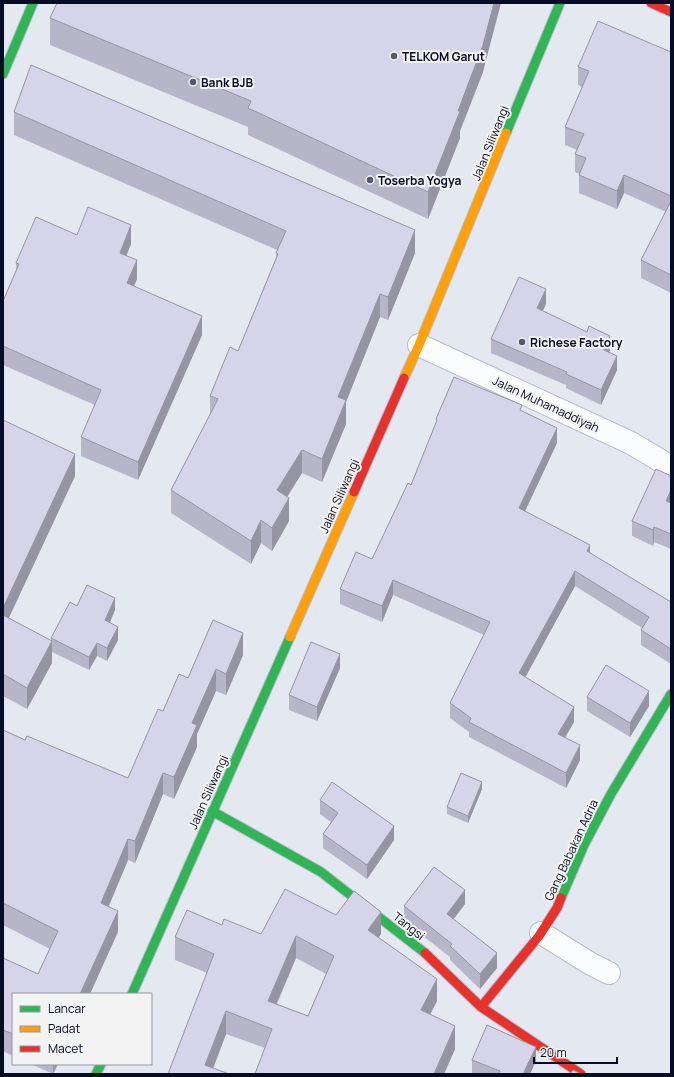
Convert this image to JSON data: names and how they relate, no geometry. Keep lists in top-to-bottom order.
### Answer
{
  "streets": {
    "street": [
      "Jalan Siliwangi",
      "Jalan Muhamaddiyah",
      "Gang Babakan Adria",
      "Tangsi"
    ]
  },
  "crossings": [
    ["Jalan Siliwangi", "Jalan Muhamaddiyah"],
    ["Jalan Siliwangi", "Tangsi"],
    ["Gang Babakan Adria", "Tangsi"]
  ],
  "places": [
    "TELKOM Garut",
    "Bank BJB",
    "Toserba Yogya",
    "Richese Factory"
  ],
  "legend": ["Lancar", "Padat", "Macet"],
  "scale_bar": "20 m"
}
